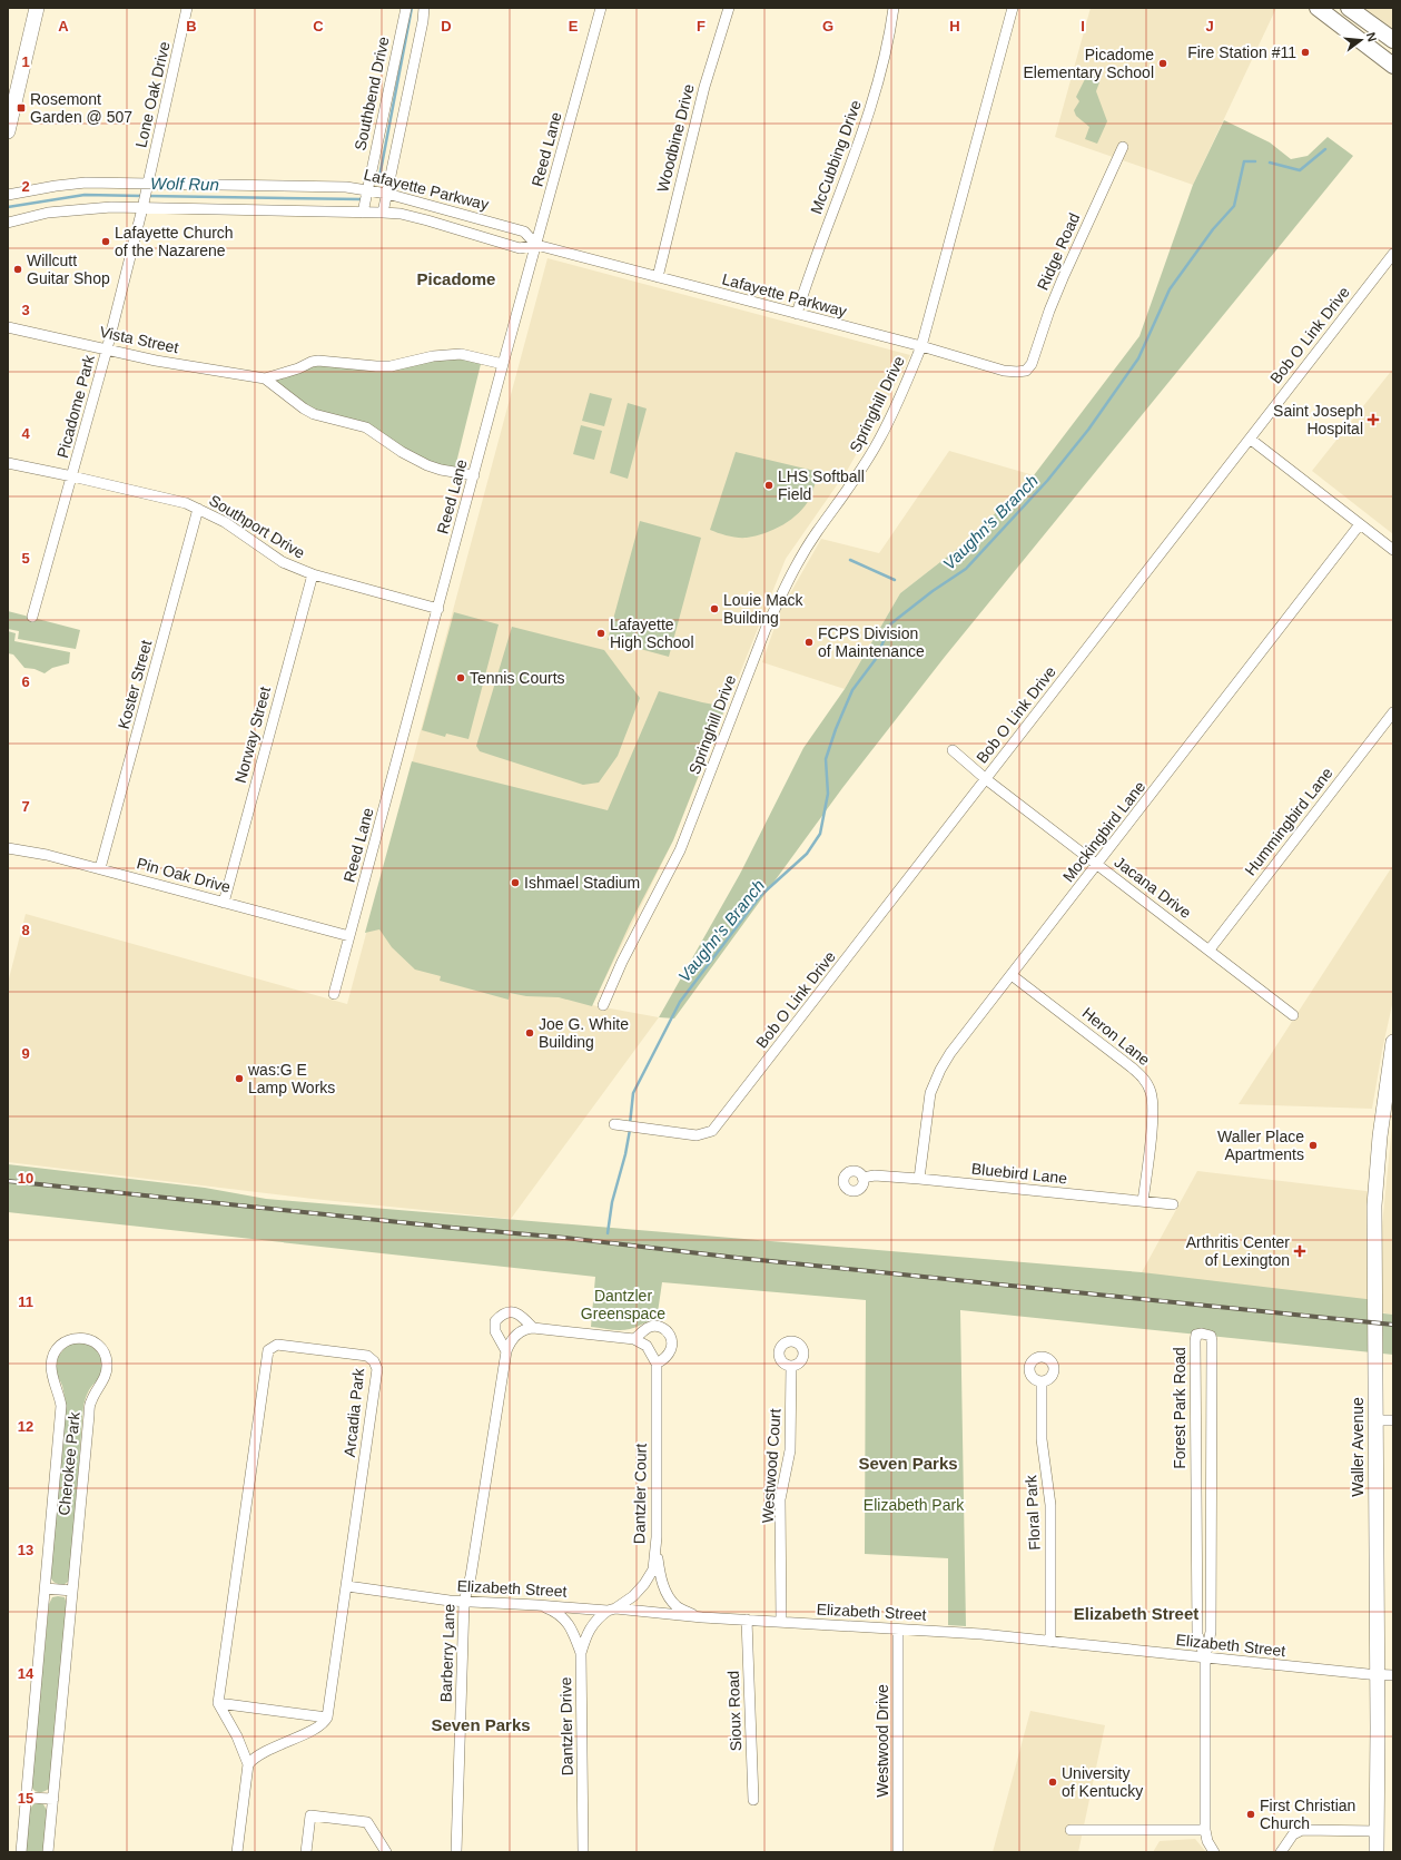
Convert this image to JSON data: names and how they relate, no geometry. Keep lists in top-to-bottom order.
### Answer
{
  "streets": {
    "main road": ["Waller Avenue"],
    "street": [
      "Southbend Drive",
      "Lone Oak Drive",
      "Woodbine Drive",
      "Reed Lane",
      "McCubbing Drive",
      "Lafayette Parkway",
      "Ridge Road",
      "Bob O Link Drive",
      "Vista Street",
      "Springhill Drive",
      "Picadome Park",
      "Southport Drive",
      "Koster Street",
      "Norway Street",
      "Hummingbird Lane",
      "Mockingbird Lane",
      "Pin Oak Drive",
      "Jacana Drive",
      "Heron Lane",
      "Bluebird Lane",
      "Forest Park Road",
      "Arcadia Park",
      "Cherokee Park",
      "Westwood Court",
      "Dantzler Court",
      "Floral Park",
      "Elizabeth Street",
      "Barberry Lane",
      "Sioux Road",
      "Dantzler Drive",
      "Westwood Drive"
    ]
  },
  "crossings": [
    ["Southbend Drive", "Lafayette Parkway"],
    ["Lone Oak Drive", "Lafayette Parkway"],
    ["Lone Oak Drive", "Picadome Park"],
    ["Woodbine Drive", "Lafayette Parkway"],
    ["Reed Lane", "Lafayette Parkway"],
    ["Reed Lane", "Southport Drive"],
    ["Reed Lane", "Pin Oak Drive"],
    ["McCubbing Drive", "Lafayette Parkway"],
    ["Lafayette Parkway", "Ridge Road"],
    ["Lafayette Parkway", "Springhill Drive"],
    ["Lafayette Parkway", "Picadome Park"],
    ["Bob O Link Drive", "Jacana Drive"],
    ["Vista Street", "Picadome Park"],
    ["Picadome Park", "Southport Drive"],
    ["Southport Drive", "Koster Street"],
    ["Southport Drive", "Norway Street"],
    ["Koster Street", "Pin Oak Drive"],
    ["Norway Street", "Pin Oak Drive"],
    ["Hummingbird Lane", "Jacana Drive"],
    ["Mockingbird Lane", "Jacana Drive"],
    ["Mockingbird Lane", "Heron Lane"],
    ["Mockingbird Lane", "Bluebird Lane"],
    ["Heron Lane", "Bluebird Lane"],
    ["Forest Park Road", "Elizabeth Street"],
    ["Arcadia Park", "Elizabeth Street"],
    ["Waller Avenue", "Elizabeth Street"],
    ["Westwood Court", "Elizabeth Street"],
    ["Dantzler Court", "Elizabeth Street"],
    ["Dantzler Court", "Dantzler Drive"],
    ["Floral Park", "Elizabeth Street"],
    ["Elizabeth Street", "Barberry Lane"],
    ["Elizabeth Street", "Sioux Road"],
    ["Elizabeth Street", "Dantzler Drive"],
    ["Elizabeth Street", "Westwood Drive"]
  ],
  "districts": [
    "Picadome",
    "Seven Parks",
    "Elizabeth Street",
    "Seven Parks"
  ],
  "water": ["Wolf Run", "Vaughn's Branch"],
  "parks": ["Dantzler Greenspace", "Elizabeth Park"],
  "places": {
    "other": [
      "Fire Station #11",
      "Picadome Elementary School",
      "Lafayette Church of the Nazarene",
      "Willcutt Guitar Shop",
      "LHS Softball Field",
      "Louie Mack Building",
      "Lafayette High School",
      "FCPS Division of Maintenance",
      "Tennis Courts",
      "Ishmael Stadium",
      "Joe G. White Building",
      "was:G E Lamp Works",
      "Waller Place Apartments",
      "University of Kentucky",
      "First Christian Church"
    ],
    "transit": ["Rosemont Garden @ 507"],
    "health": ["Saint Joseph Hospital", "Arthritis Center of Lexington"]
  },
  "north": "right",
  "grid": {
    "columns": [
      "A",
      "B",
      "C",
      "D",
      "E",
      "F",
      "G",
      "H",
      "I",
      "J"
    ],
    "rows": [
      "1",
      "2",
      "3",
      "4",
      "5",
      "6",
      "7",
      "8",
      "9",
      "10",
      "11",
      "12",
      "13",
      "14",
      "15"
    ]
  }
}
